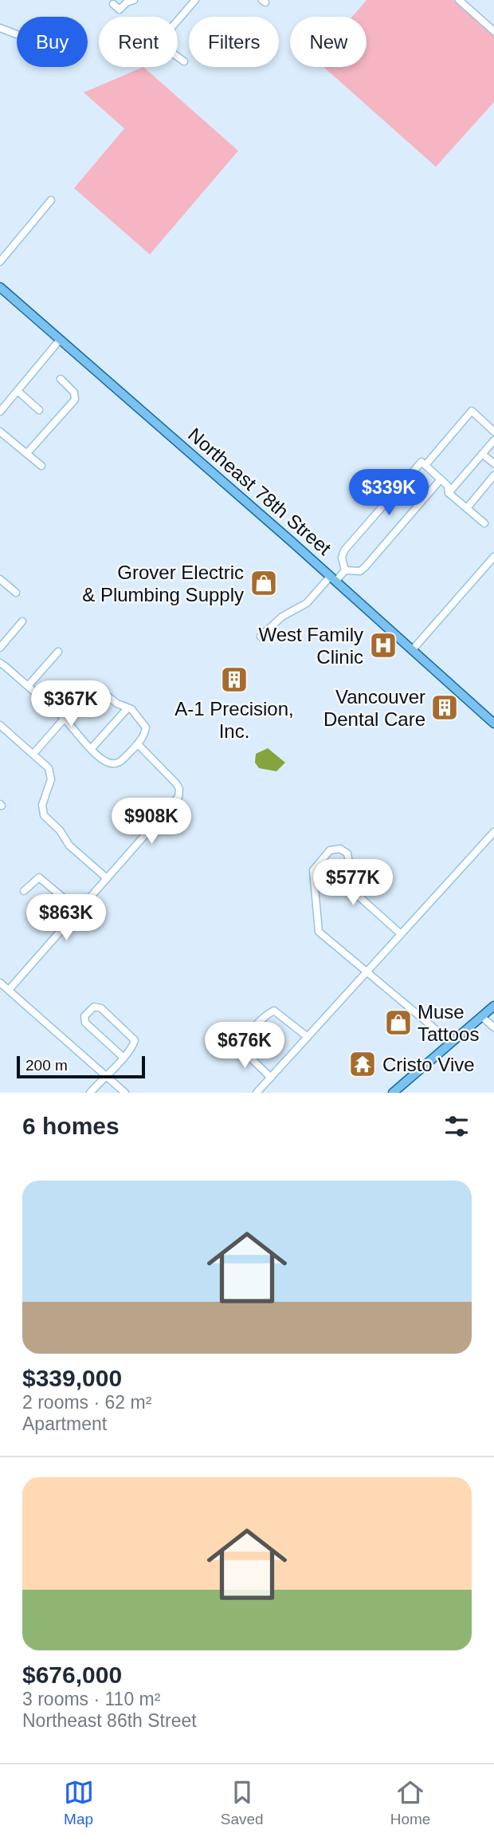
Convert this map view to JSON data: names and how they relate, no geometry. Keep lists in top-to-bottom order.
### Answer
{
  "streets": {
    "main road": ["Northeast 78th Street"]
  },
  "places": {
    "shop": ["Grover Electric & Plumbing Supply", "Muse Tattoos"],
    "hospital": ["West Family Clinic"],
    "building": ["A-1 Precision, Inc.", "Vancouver Dental Care"],
    "temple": ["Cristo Vive"]
  },
  "scale_bar": "200 m",
  "page": {
    "chip": [
      "Buy",
      "Rent",
      "Filters",
      "New"
    ],
    "price": [
      "$339K",
      "$367K",
      "$908K",
      "$577K",
      "$863K",
      "$676K"
    ],
    "scale": "200 m",
    "heading": "6 homes",
    "list": [
      {
        "name": "$339,000",
        "note": "2 rooms · 62 m² · Apartment"
      },
      {
        "name": "$676,000",
        "note": "3 rooms · 110 m² · Northeast 86th Street"
      }
    ],
    "tabs": ["Map", "Saved", "Home"]
  }
}
